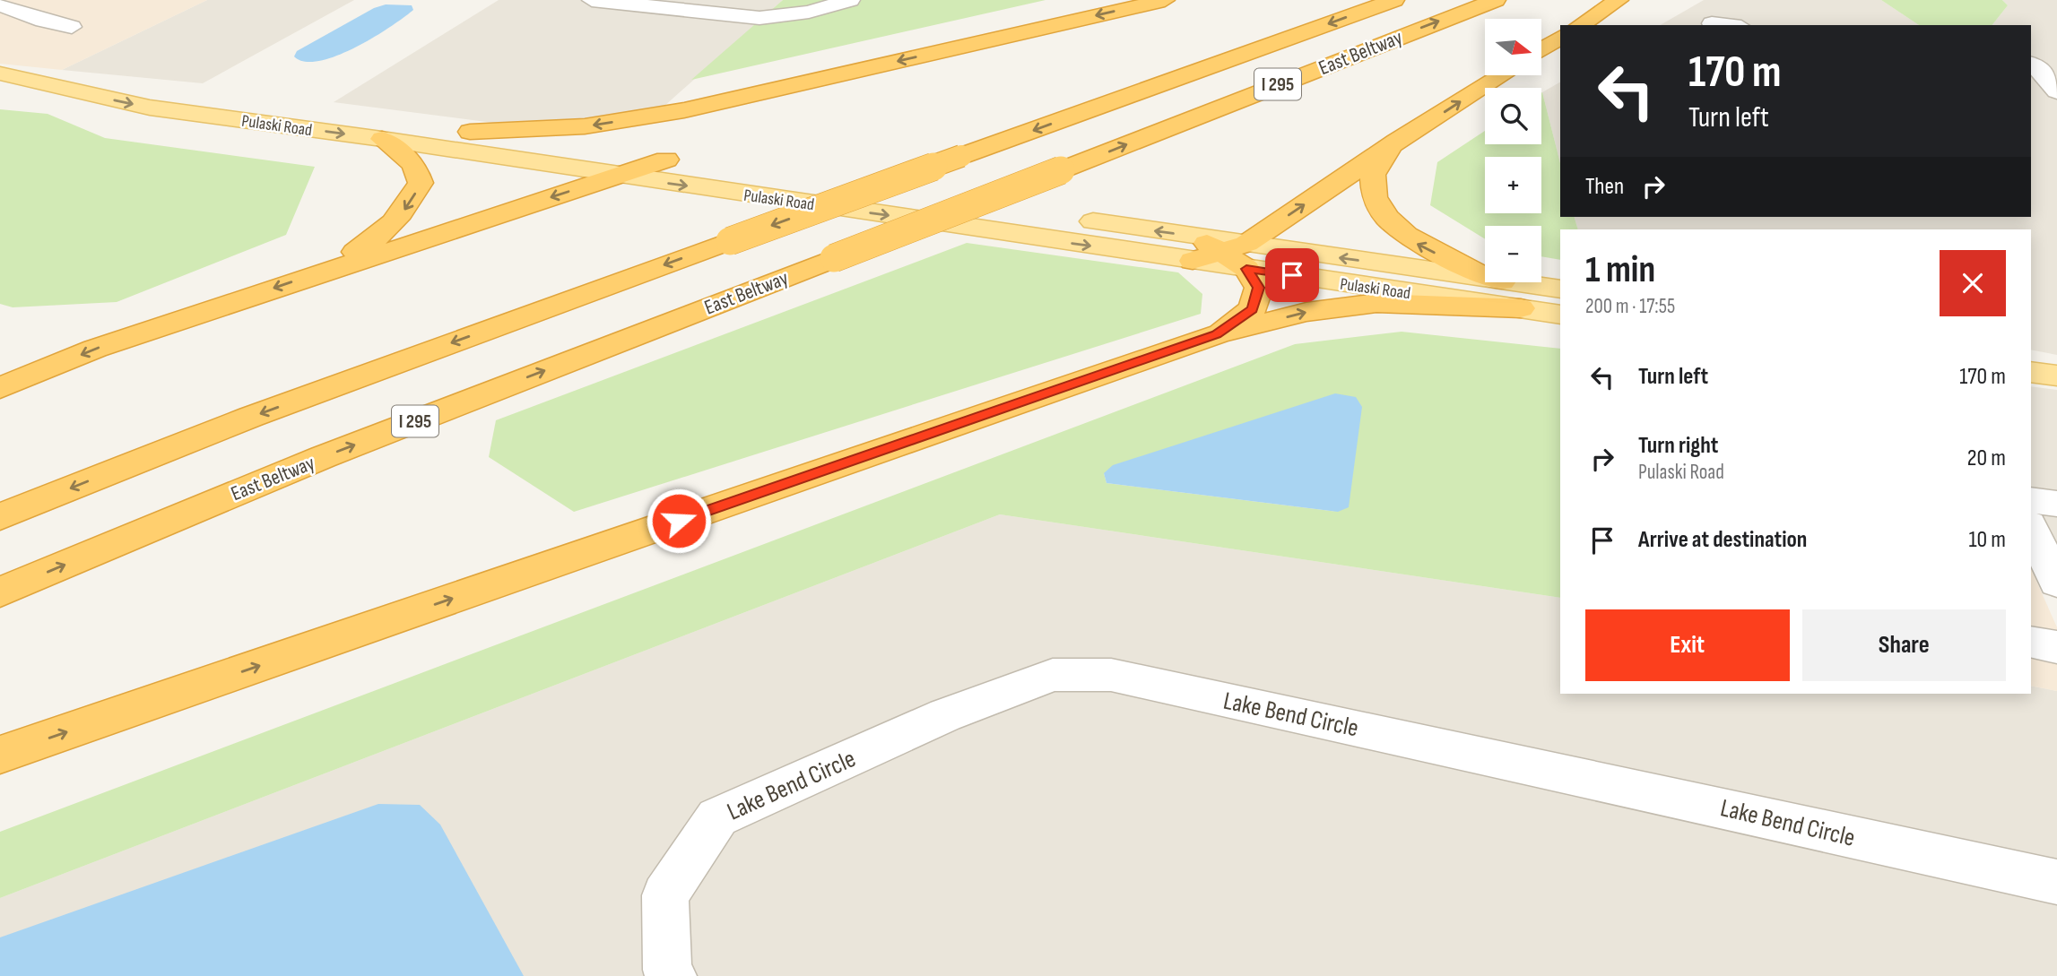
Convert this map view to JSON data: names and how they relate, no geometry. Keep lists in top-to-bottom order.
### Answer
{
  "streets": {
    "highway": ["East Beltway", "I 295"],
    "main road": ["Pulaski Road"],
    "street": ["Lake Bend Circle"]
  },
  "north": "right",
  "page": {
    "map_buttons": ["+", "−"],
    "turn": ["170 m", "Turn left"],
    "then": "Then",
    "heading": ["1 min", "200 m · 17:55"],
    "list": [
      {
        "name": "Turn left",
        "value": "170 m"
      },
      {
        "name": "Turn right",
        "note": "Pulaski Road",
        "value": "20 m"
      },
      {
        "name": "Arrive at destination",
        "value": "10 m"
      }
    ],
    "buttons": ["Exit", "Share"]
  }
}
